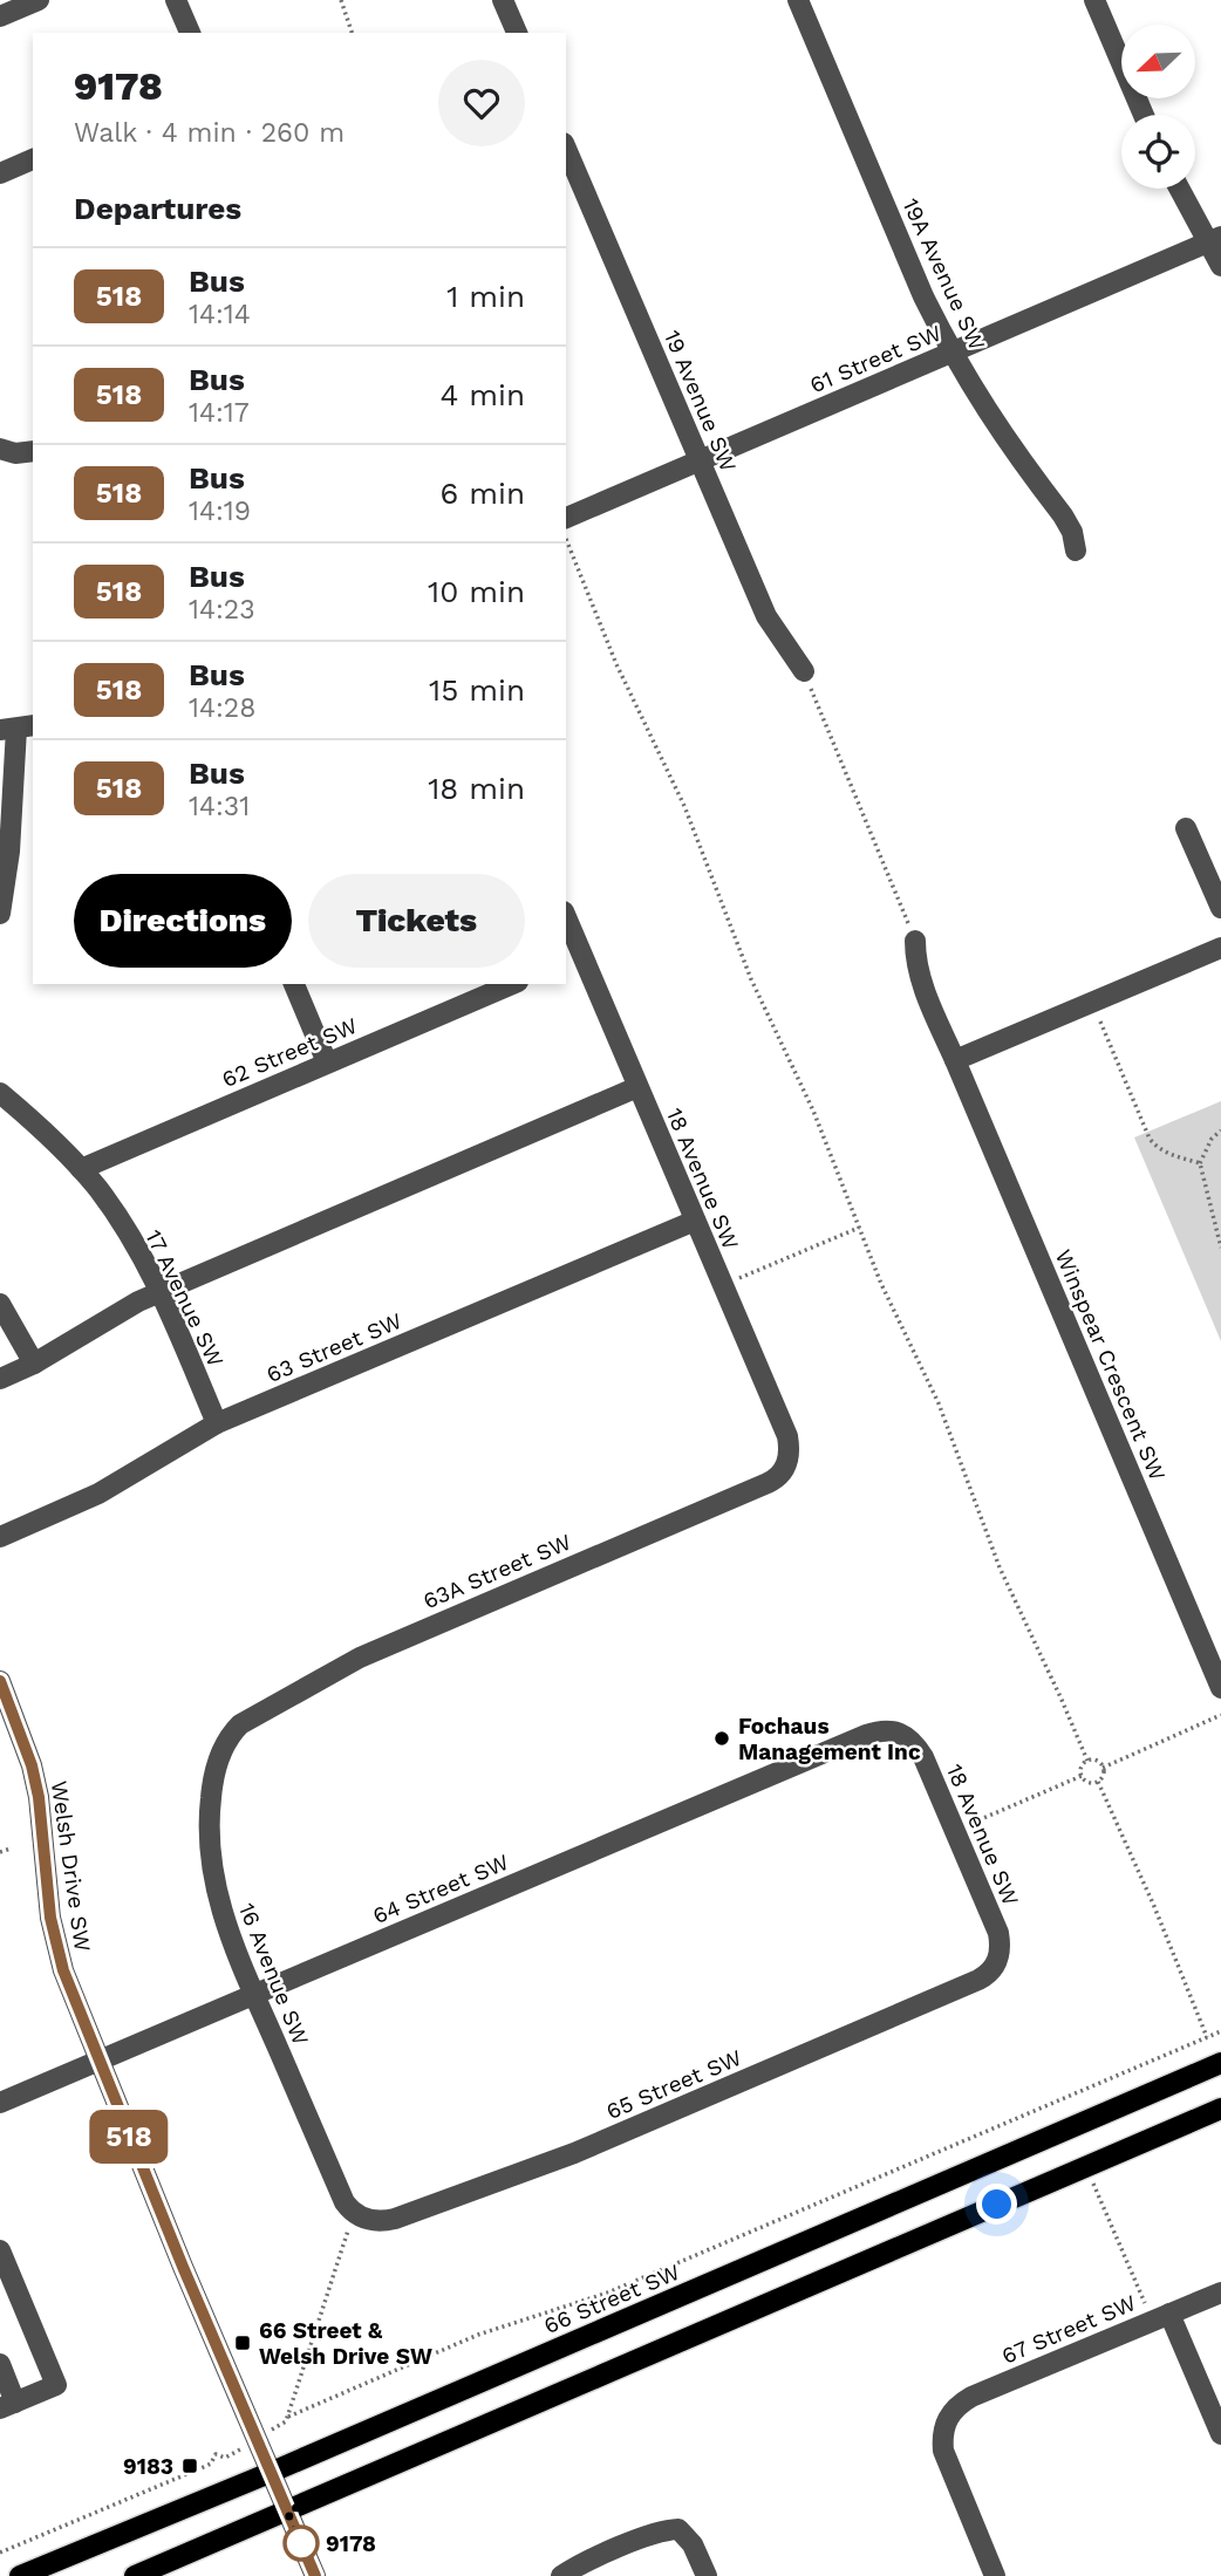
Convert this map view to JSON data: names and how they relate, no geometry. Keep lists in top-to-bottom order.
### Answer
{
  "streets": {
    "main road": ["66 Street SW"],
    "street": [
      "19A Avenue SW",
      "61 Street SW",
      "19 Avenue SW",
      "62 Street SW",
      "18 Avenue SW",
      "17 Avenue SW",
      "63 Street SW",
      "Winspear Crescent SW",
      "63A Street SW",
      "Welsh Drive SW",
      "64 Street SW",
      "16 Avenue SW",
      "65 Street SW",
      "67 Street SW"
    ]
  },
  "crossings": [
    ["19A Avenue SW", "61 Street SW"],
    ["61 Street SW", "19 Avenue SW"],
    ["62 Street SW", "17 Avenue SW"],
    ["18 Avenue SW", "63 Street SW"],
    ["18 Avenue SW", "63A Street SW"],
    ["18 Avenue SW", "64 Street SW"],
    ["18 Avenue SW", "65 Street SW"],
    ["17 Avenue SW", "63 Street SW"],
    ["63A Street SW", "16 Avenue SW"],
    ["Welsh Drive SW", "64 Street SW"],
    ["Welsh Drive SW", "66 Street SW"],
    ["64 Street SW", "16 Avenue SW"],
    ["16 Avenue SW", "65 Street SW"]
  ],
  "places": {
    "other": ["Fochaus Management Inc", "9178"],
    "transit": ["66 Street & Welsh Drive SW", "9183"]
  },
  "lines": ["bus line 518"],
  "north": "bottom left",
  "page": {
    "on_map": "518",
    "heading": [
      ["9178", "Walk · 4 min · 260 m"],
      "Departures"
    ],
    "list": [
      {
        "mark": "518",
        "name": "Bus",
        "note": "14:14",
        "value": "1 min"
      },
      {
        "mark": "518",
        "name": "Bus",
        "note": "14:17",
        "value": "4 min"
      },
      {
        "mark": "518",
        "name": "Bus",
        "note": "14:19",
        "value": "6 min"
      },
      {
        "mark": "518",
        "name": "Bus",
        "note": "14:23",
        "value": "10 min"
      },
      {
        "mark": "518",
        "name": "Bus",
        "note": "14:28",
        "value": "15 min"
      },
      {
        "mark": "518",
        "name": "Bus",
        "note": "14:31",
        "value": "18 min"
      }
    ],
    "buttons": ["Directions", "Tickets"]
  }
}
